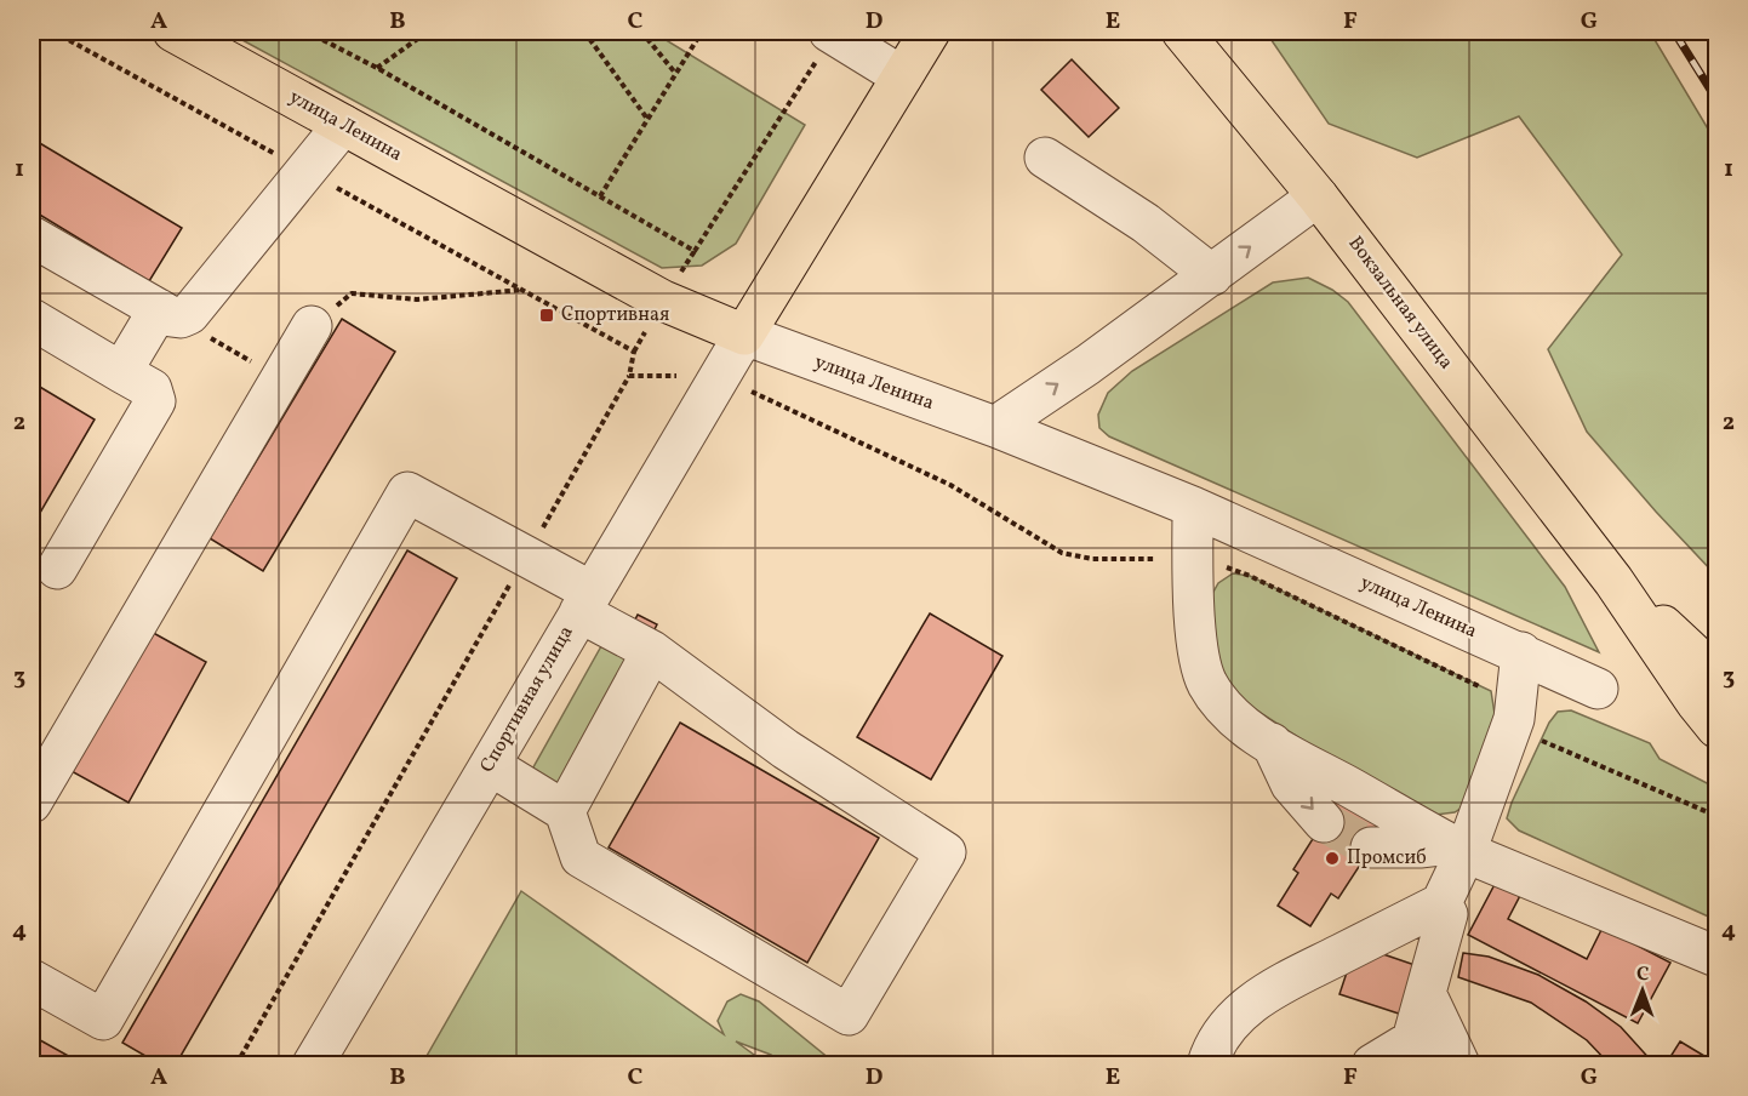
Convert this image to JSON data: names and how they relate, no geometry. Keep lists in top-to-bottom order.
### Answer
{
  "streets": {
    "main road": ["улица Ленина", "Вокзальная улица"],
    "street": ["Спортивная улица"]
  },
  "crossings": [
    ["улица Ленина", "Спортивная улица"]
  ],
  "places": {
    "transit": ["Спортивная"],
    "other": ["Промсиб"]
  },
  "north": "top",
  "grid": {
    "columns": [
      "A",
      "B",
      "C",
      "D",
      "E",
      "F",
      "G"
    ],
    "rows": [
      "1",
      "2",
      "3",
      "4"
    ]
  }
}
